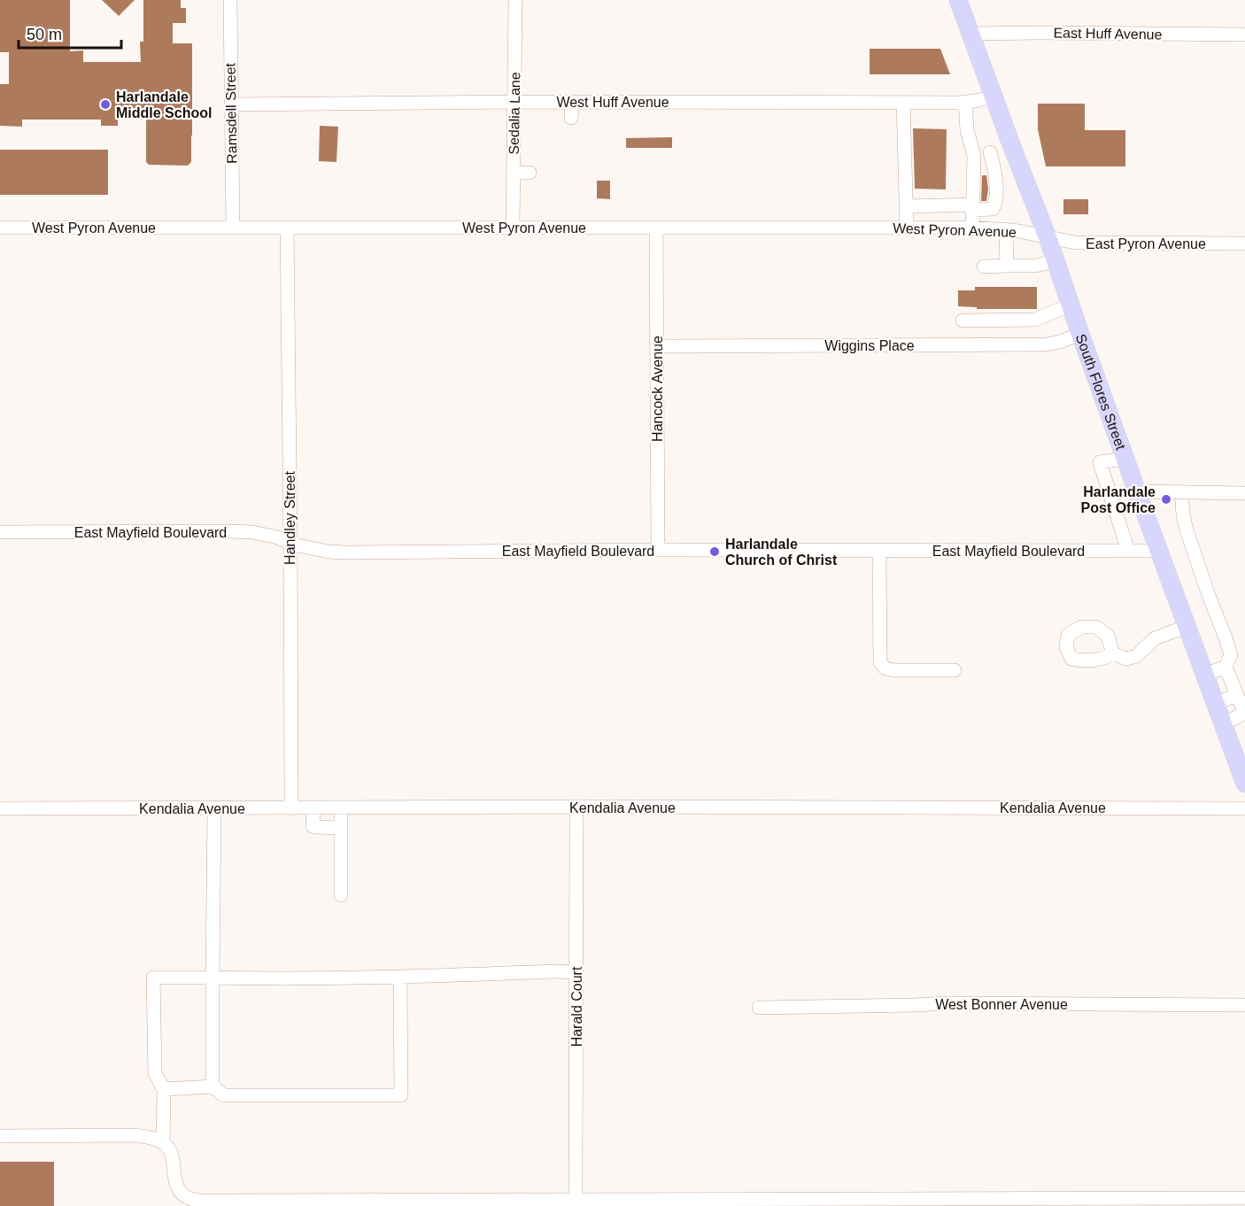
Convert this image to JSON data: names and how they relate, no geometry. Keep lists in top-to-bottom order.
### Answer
{
  "streets": {
    "main road": ["South Flores Street"],
    "street": [
      "East Huff Avenue",
      "West Huff Avenue",
      "Ramsdell Street",
      "Sedalia Lane",
      "West Pyron Avenue",
      "East Pyron Avenue",
      "Wiggins Place",
      "Hancock Avenue",
      "Handley Street",
      "East Mayfield Boulevard",
      "Kendalia Avenue",
      "West Bonner Avenue",
      "Harald Court"
    ]
  },
  "crossings": [
    ["East Huff Avenue", "South Flores Street"],
    ["West Huff Avenue", "Ramsdell Street"],
    ["West Huff Avenue", "Sedalia Lane"],
    ["West Huff Avenue", "South Flores Street"],
    ["Ramsdell Street", "West Pyron Avenue"],
    ["Sedalia Lane", "West Pyron Avenue"],
    ["West Pyron Avenue", "East Pyron Avenue"],
    ["West Pyron Avenue", "Hancock Avenue"],
    ["West Pyron Avenue", "South Flores Street"],
    ["West Pyron Avenue", "Handley Street"],
    ["East Pyron Avenue", "South Flores Street"],
    ["Wiggins Place", "Hancock Avenue"],
    ["Wiggins Place", "South Flores Street"],
    ["Hancock Avenue", "East Mayfield Boulevard"],
    ["South Flores Street", "East Mayfield Boulevard"],
    ["Handley Street", "East Mayfield Boulevard"],
    ["Handley Street", "Kendalia Avenue"],
    ["Kendalia Avenue", "Harald Court"]
  ],
  "places": ["Harlandale Middle School", "Harlandale Post Office", "Harlandale Church of Christ"],
  "scale_bar": "50 m"
}
